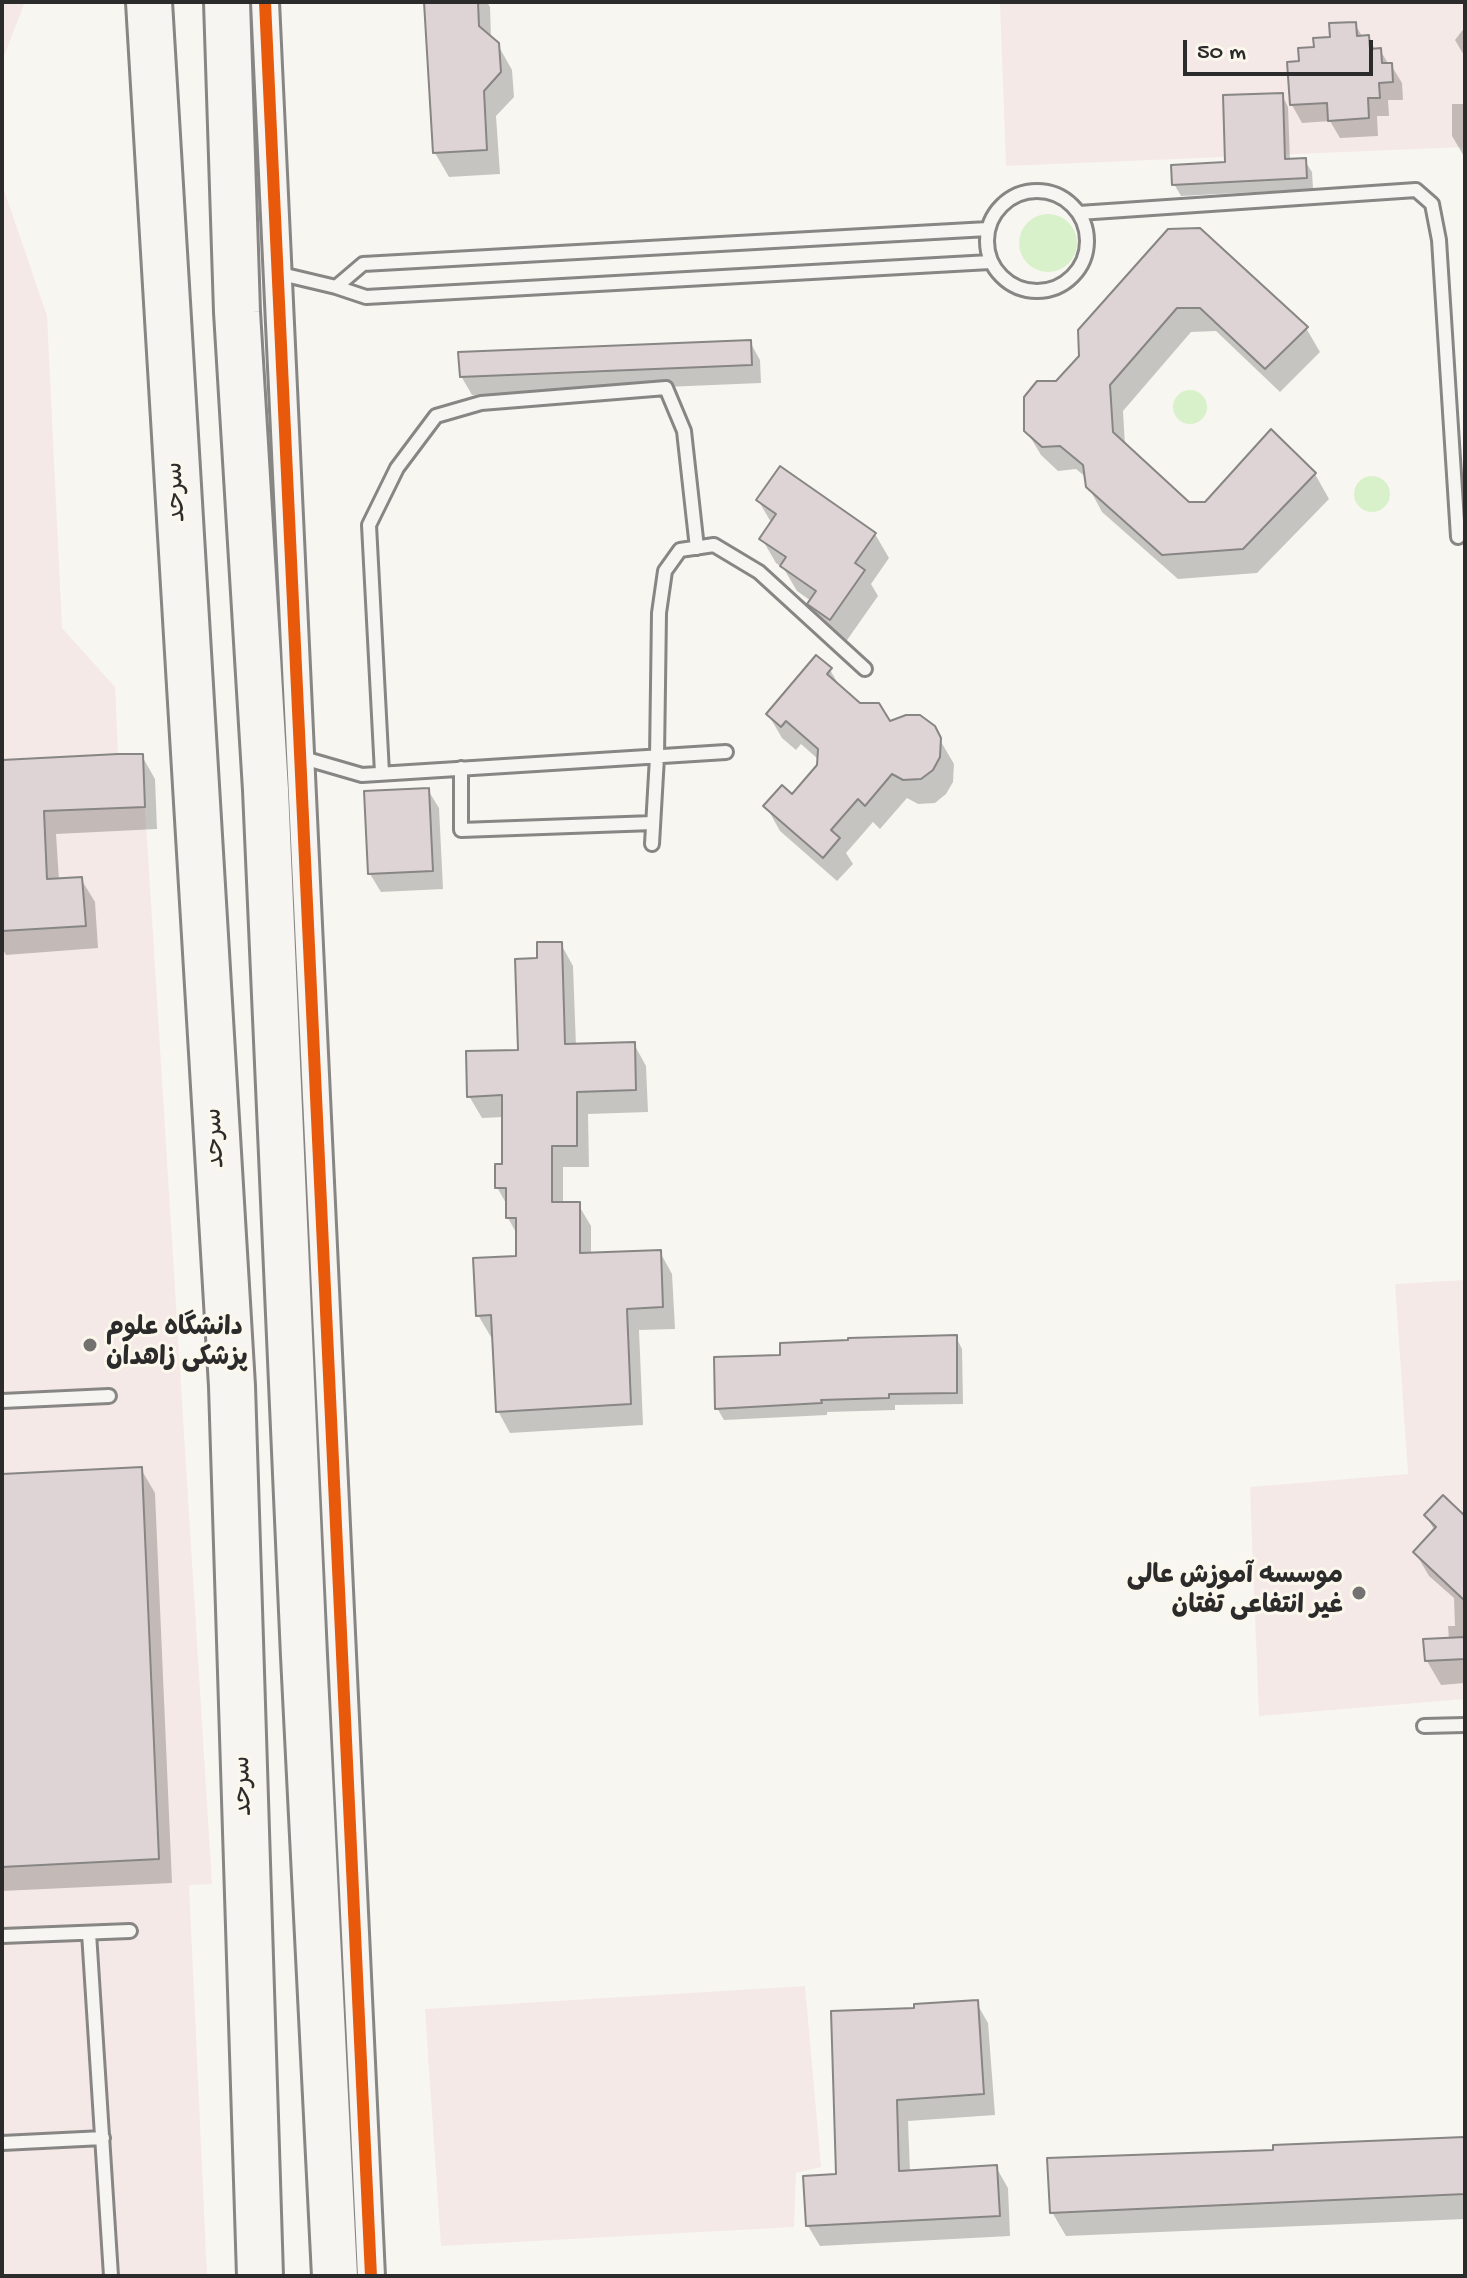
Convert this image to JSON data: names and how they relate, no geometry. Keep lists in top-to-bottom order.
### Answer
{
  "streets": {
    "highway": ["سرحد"]
  },
  "places": ["دانشگاه علوم پزشکی زاهدان", "موسسه آموزش عالی غیر انتفاعی تفتان"],
  "scale_bar": "50 m"
}
